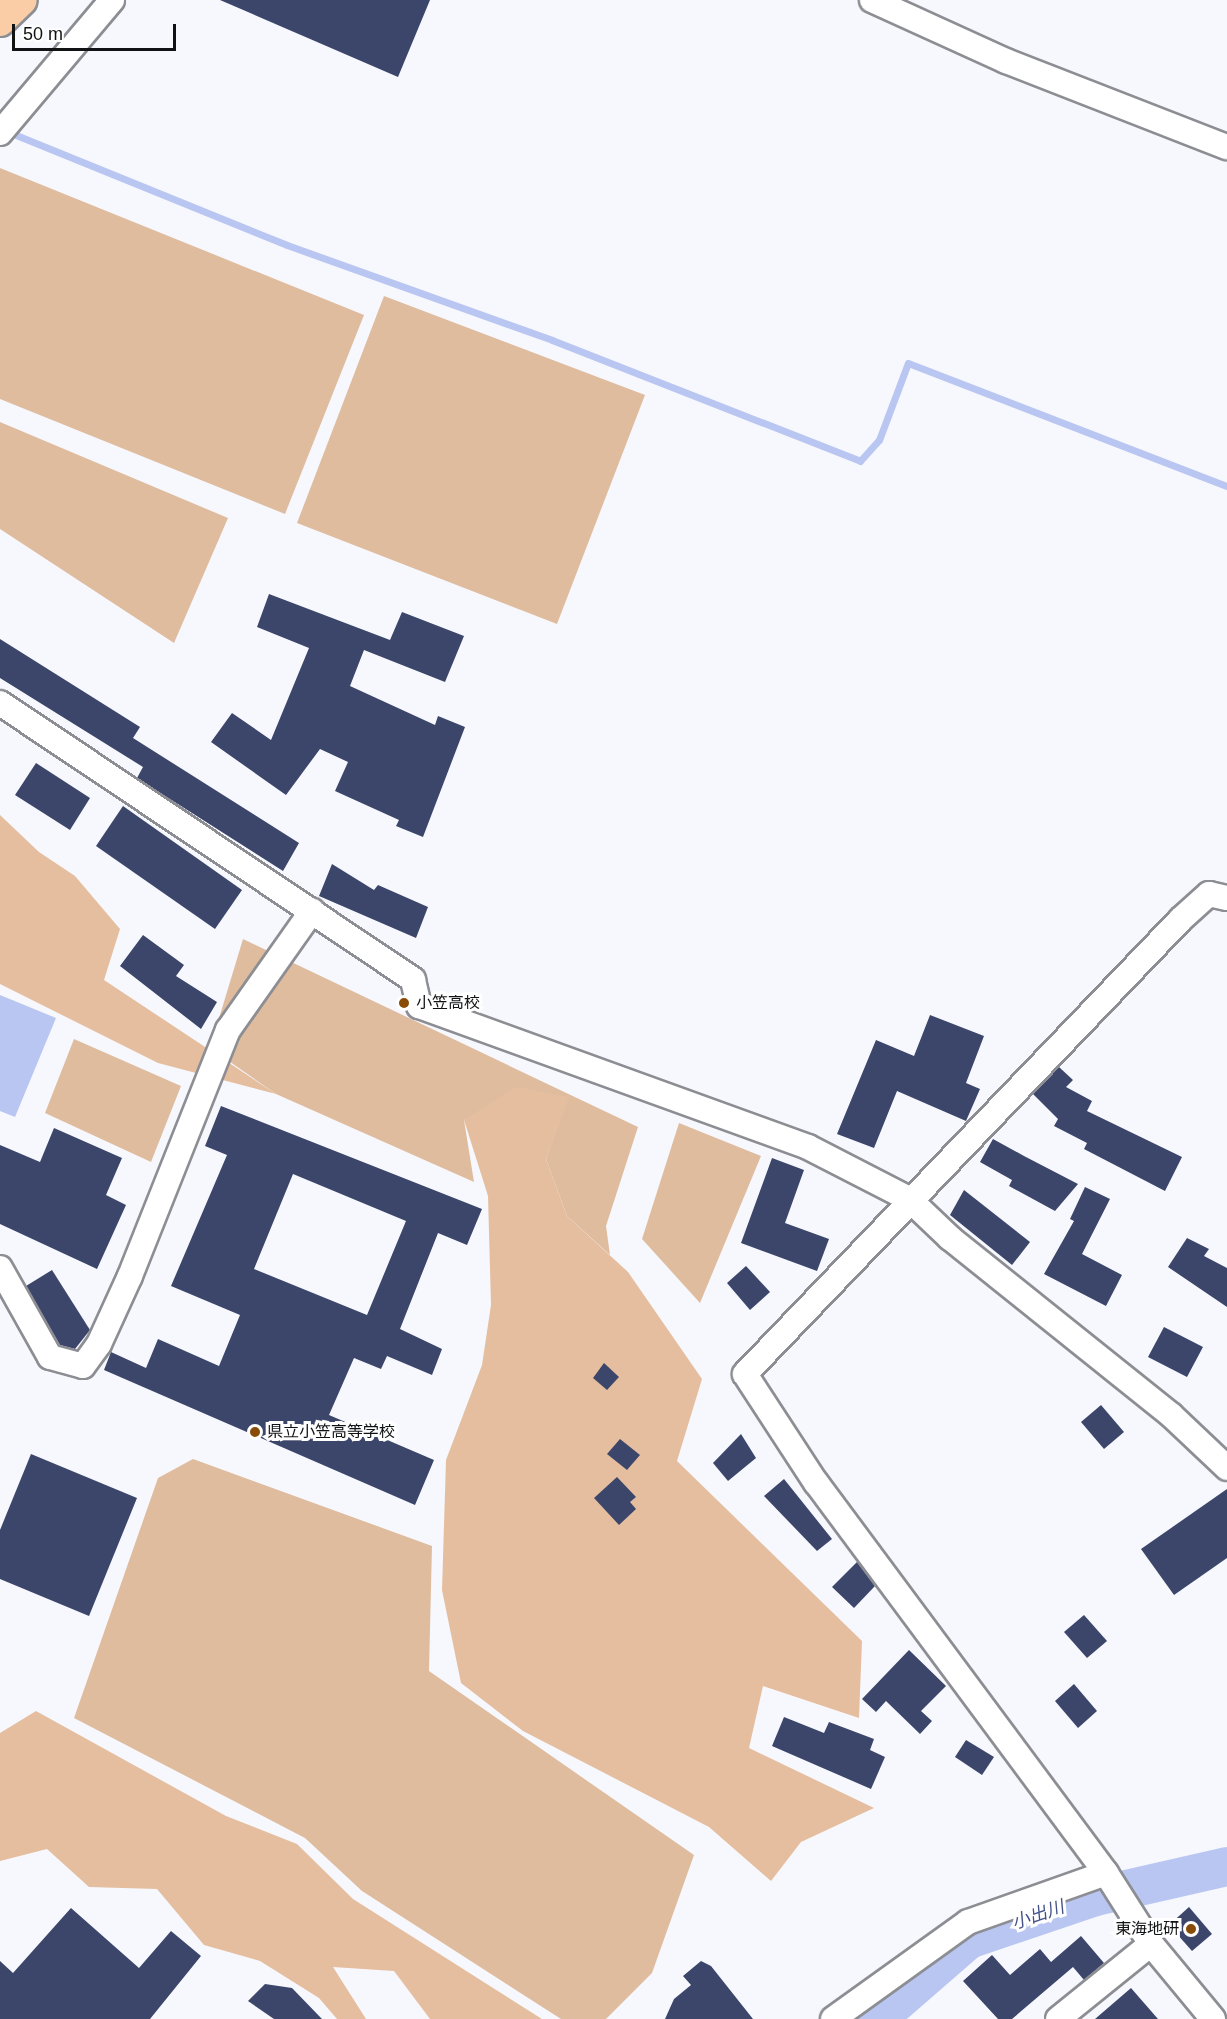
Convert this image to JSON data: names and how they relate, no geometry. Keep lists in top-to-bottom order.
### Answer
{
  "water": ["小出川"],
  "places": ["小笠高校", "県立小笠高等学校", "東海地研"],
  "scale_bar": "50 m"
}
